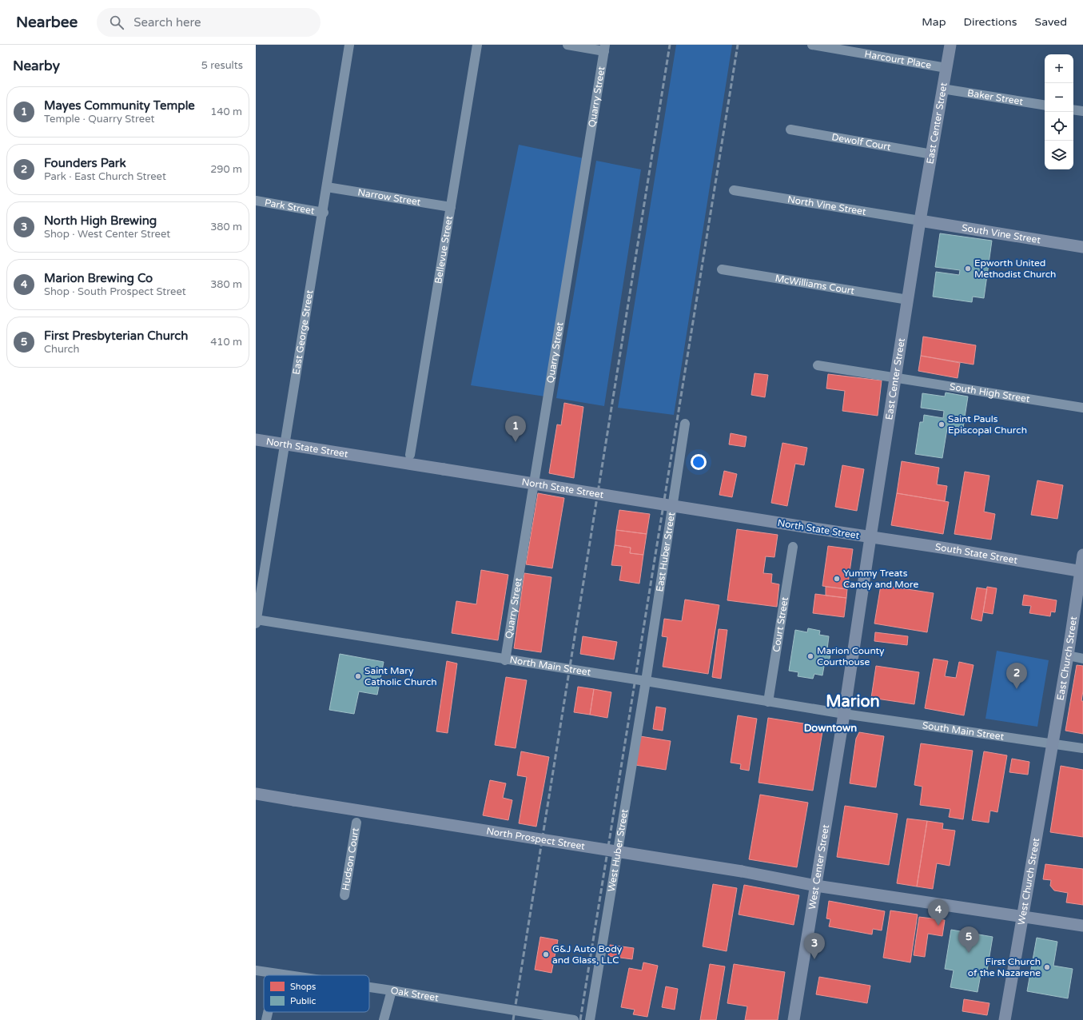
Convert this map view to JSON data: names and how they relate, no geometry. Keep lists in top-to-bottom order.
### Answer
{
  "streets": {
    "main road": [
      "East Center Street",
      "South Vine Street",
      "North State Street",
      "South State Street",
      "East Church Street",
      "North Prospect Street",
      "West Center Street",
      "West Church Street"
    ],
    "street": [
      "Harcourt Place",
      "Quarry Street",
      "Baker Street",
      "Dewolf Court",
      "Narrow Street",
      "North Vine Street",
      "Park Street",
      "Bellevue Street",
      "McWilliams Court",
      "East George Street",
      "South High Street",
      "East Huber Street",
      "Court Street",
      "North Main Street",
      "South Main Street",
      "West Huber Street",
      "Hudson Court",
      "Oak Street"
    ]
  },
  "crossings": [
    ["Harcourt Place", "East Center Street"],
    ["Quarry Street", "North Main Street"],
    ["Baker Street", "East Center Street"],
    ["East Center Street", "Dewolf Court"],
    ["East Center Street", "North Vine Street"],
    ["East Center Street", "South Vine Street"],
    ["East Center Street", "McWilliams Court"],
    ["East Center Street", "South High Street"],
    ["East Center Street", "North State Street"],
    ["East Center Street", "South State Street"],
    ["East Center Street", "North Main Street"],
    ["East Center Street", "South Main Street"],
    ["East Center Street", "West Center Street"],
    ["Narrow Street", "Bellevue Street"],
    ["Narrow Street", "East George Street"],
    ["North Vine Street", "South Vine Street"],
    ["Park Street", "East George Street"],
    ["East George Street", "North State Street"],
    ["East George Street", "North Main Street"],
    ["North State Street", "South State Street"],
    ["East Huber Street", "North Main Street"],
    ["East Huber Street", "West Huber Street"],
    ["South State Street", "East Church Street"],
    ["Court Street", "North Main Street"],
    ["East Church Street", "South Main Street"],
    ["East Church Street", "West Church Street"],
    ["North Main Street", "South Main Street"],
    ["North Main Street", "West Huber Street"],
    ["North Main Street", "West Center Street"],
    ["South Main Street", "West Center Street"],
    ["South Main Street", "West Church Street"],
    ["North Prospect Street", "West Center Street"],
    ["North Prospect Street", "West Church Street"]
  ],
  "districts": ["Marion", "Downtown"],
  "places": [
    "Epworth United Methodist Church",
    "Saint Pauls Episcopal Church",
    "Yummy Treats Candy and More",
    "Marion County Courthouse",
    "Saint Mary Catholic Church",
    "G&J Auto Body and Glass, LLC",
    "First Church of the Nazarene"
  ],
  "legend": ["Shops", "Public"],
  "page": {
    "header": "Nearbee",
    "search": "Search here",
    "nav": ["Map", "Directions", "Saved"],
    "heading": ["Nearby", "5 results"],
    "map_buttons": ["+", "−"],
    "list": [
      {
        "mark": "1",
        "name": "Mayes Community Temple",
        "note": "Temple · Quarry Street",
        "value": "140 m"
      },
      {
        "mark": "2",
        "name": "Founders Park",
        "note": "Park · East Church Street",
        "value": "290 m"
      },
      {
        "mark": "3",
        "name": "North High Brewing",
        "note": "Shop · West Center Street",
        "value": "380 m"
      },
      {
        "mark": "4",
        "name": "Marion Brewing Co",
        "note": "Shop · South Prospect Street",
        "value": "380 m"
      },
      {
        "mark": "5",
        "name": "First Presbyterian Church",
        "note": "Church",
        "value": "410 m"
      }
    ],
    "pins": [
      "1",
      "2",
      "4",
      "5",
      "3"
    ]
  }
}
